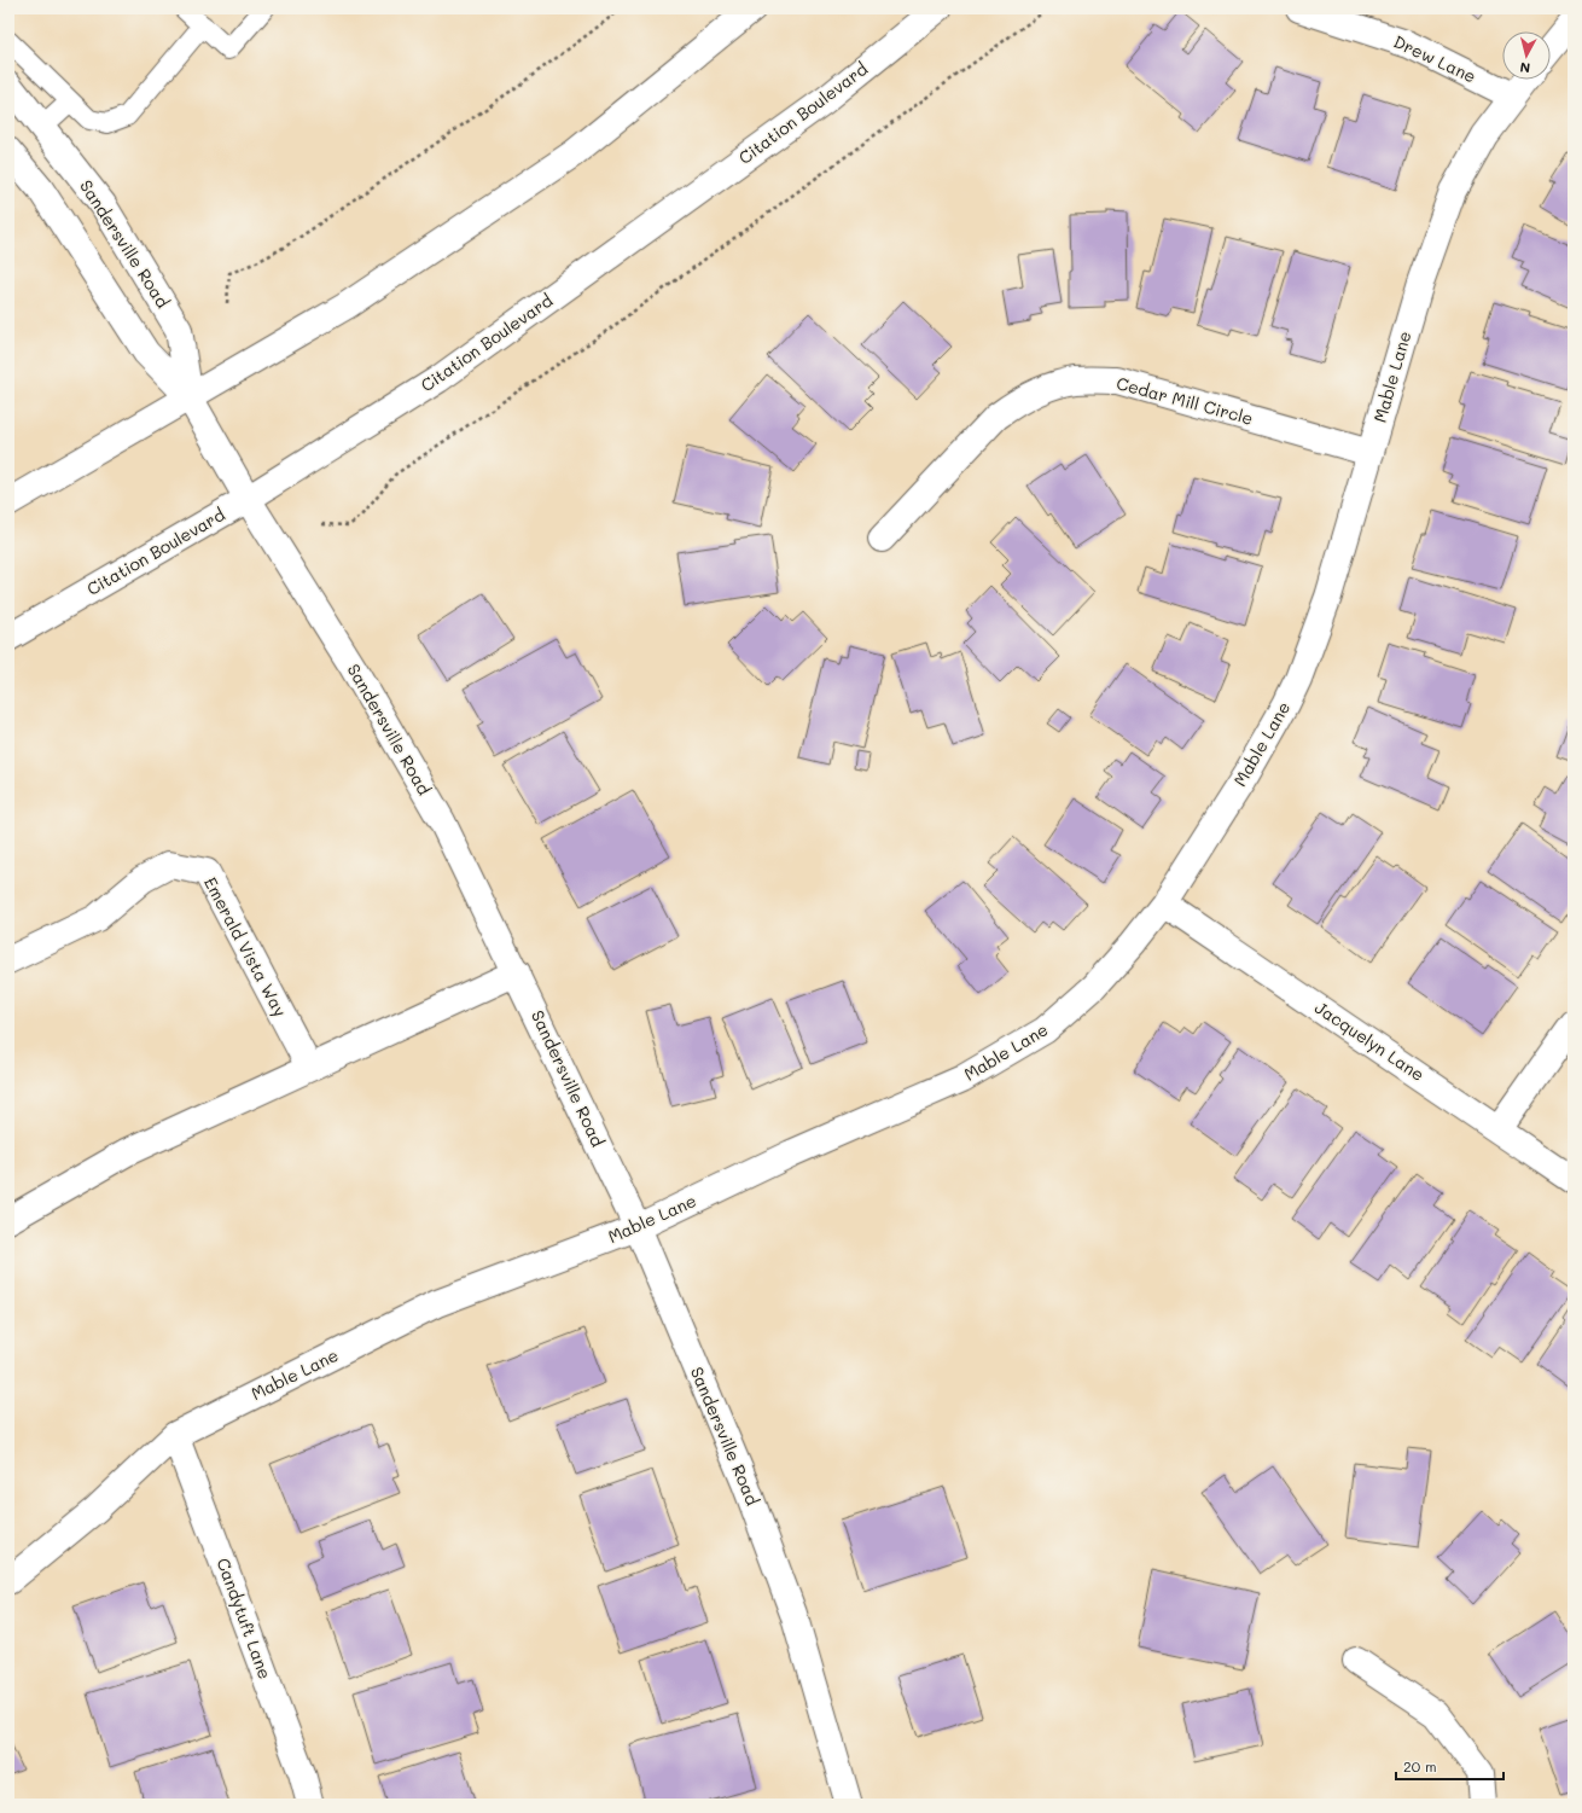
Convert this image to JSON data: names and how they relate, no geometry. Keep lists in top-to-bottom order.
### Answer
{
  "streets": {
    "street": [
      "Drew Lane",
      "Citation Boulevard",
      "Sandersville Road",
      "Mable Lane",
      "Cedar Mill Circle",
      "Emerald Vista Way",
      "Jacquelyn Lane",
      "Candytuft Lane"
    ]
  },
  "crossings": [
    ["Drew Lane", "Mable Lane"],
    ["Citation Boulevard", "Sandersville Road"],
    ["Sandersville Road", "Mable Lane"],
    ["Mable Lane", "Cedar Mill Circle"],
    ["Mable Lane", "Jacquelyn Lane"],
    ["Mable Lane", "Candytuft Lane"]
  ],
  "scale_bar": "20 m",
  "north": "bottom"
}
